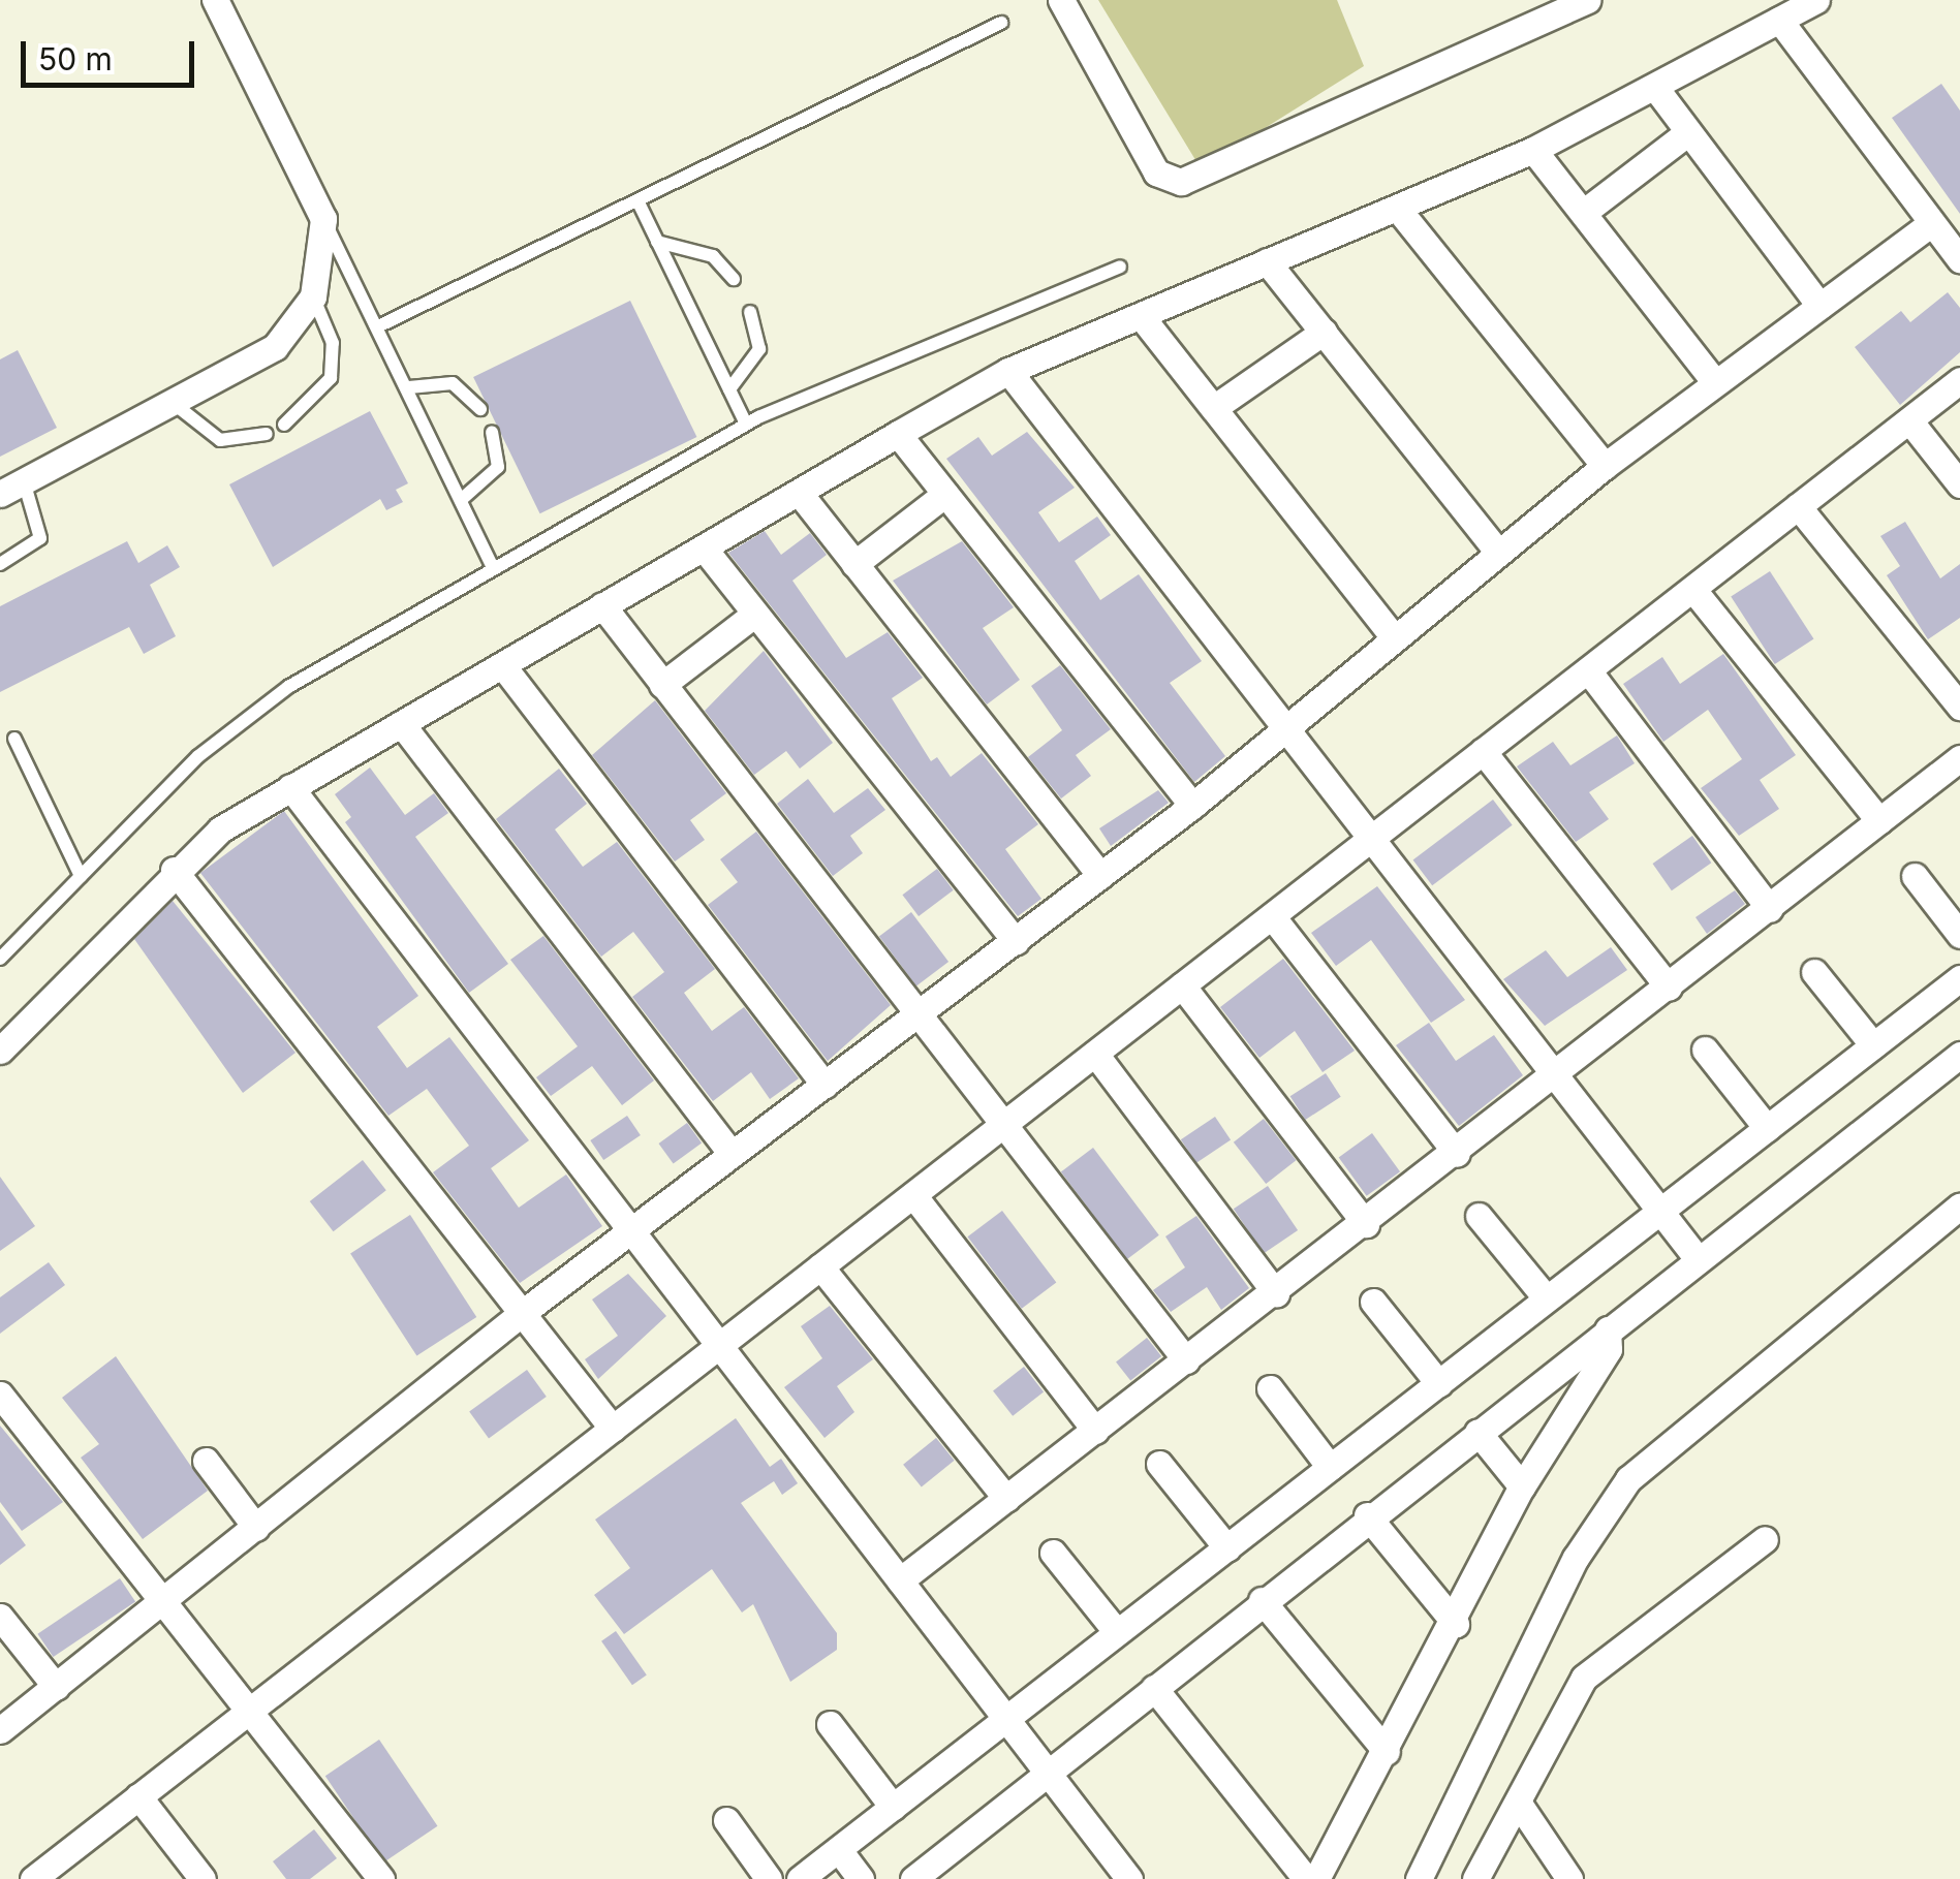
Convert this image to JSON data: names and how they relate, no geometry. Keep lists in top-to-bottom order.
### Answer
{
  "scale_bar": "50 m"
}
